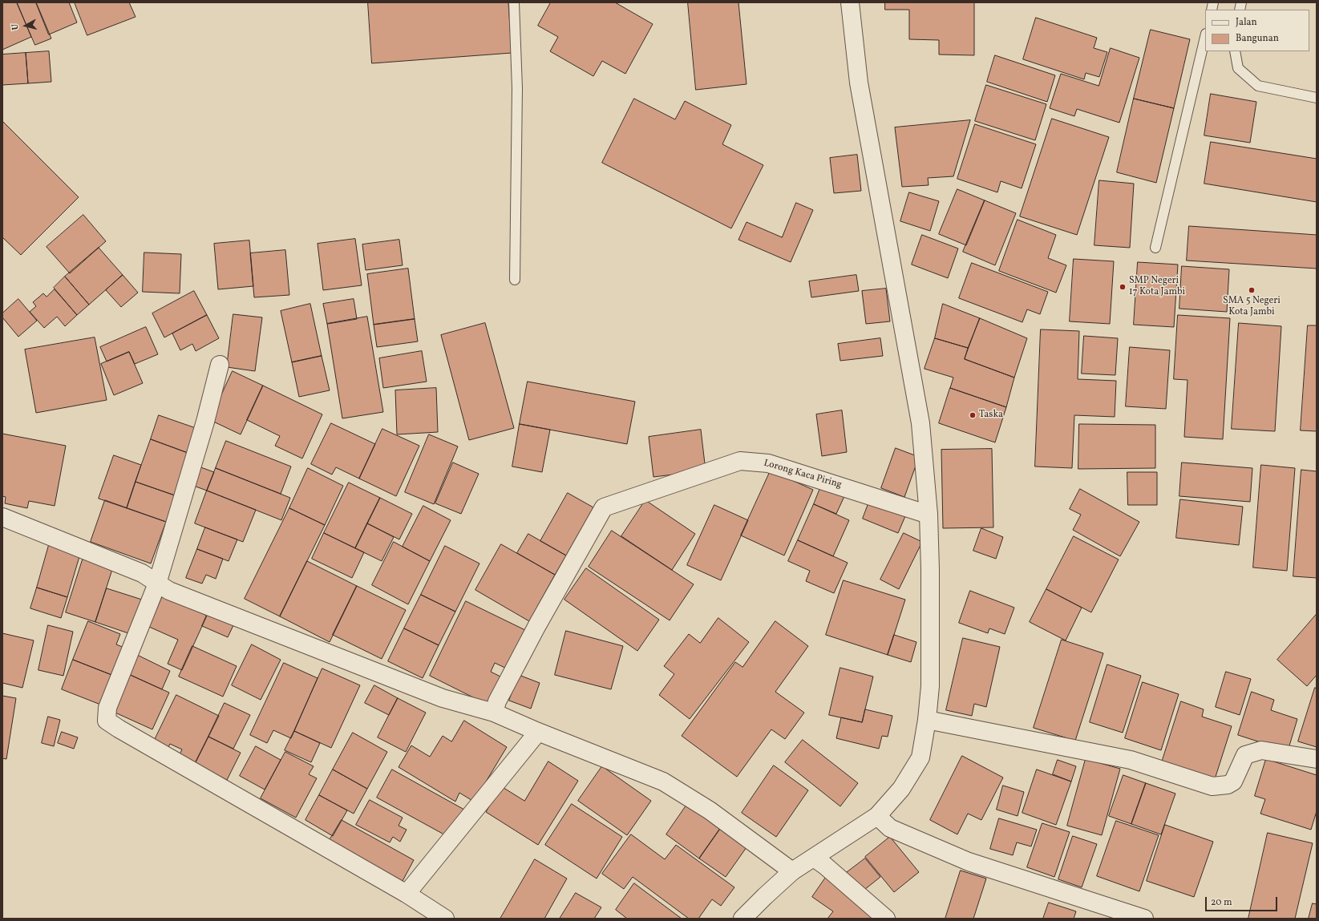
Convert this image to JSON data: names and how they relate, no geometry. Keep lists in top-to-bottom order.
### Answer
{
  "streets": {
    "street": ["Lorong Kaca Piring"]
  },
  "places": ["SMP Negeri 17 Kota Jambi", "SMA 5 Negeri Kota Jambi", "Taska"],
  "legend": ["Jalan", "Bangunan"],
  "scale_bar": "20 m",
  "north": "left"
}
